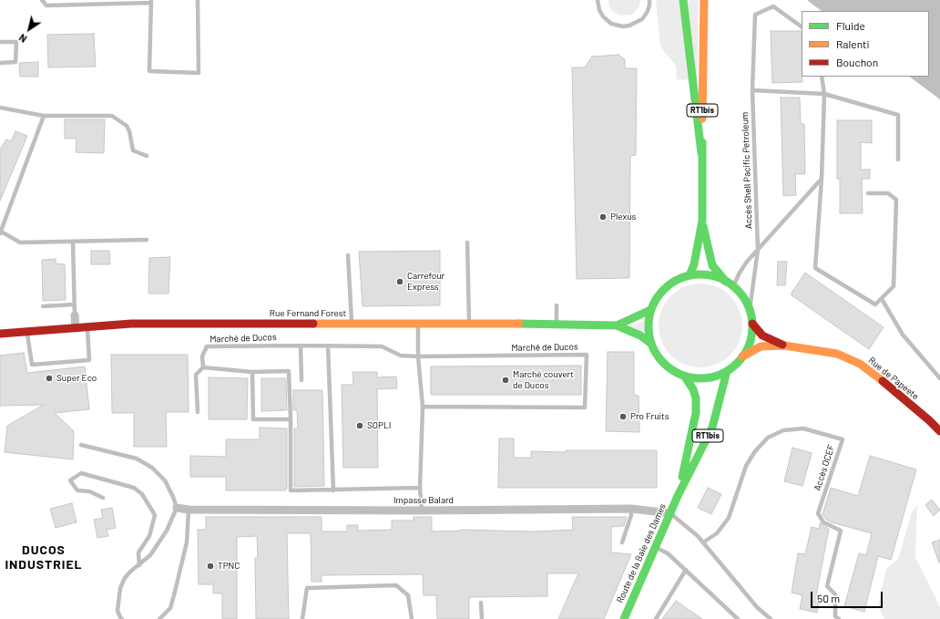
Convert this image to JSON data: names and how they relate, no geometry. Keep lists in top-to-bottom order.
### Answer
{
  "streets": {
    "main road": [
      "RT1bis",
      "Rue Fernand Forest",
      "Rue de Papeete",
      "Route de la Baie des Dames"
    ],
    "street": ["Impasse Balard"],
    "lane": ["Accès Shell Pacific Petroleum", "Marché de Ducos", "Accès OCEF"]
  },
  "crossings": [
    ["RT1bis", "Accès Shell Pacific Petroleum"],
    ["RT1bis", "Rue Fernand Forest"],
    ["RT1bis", "Rue de Papeete"],
    ["RT1bis", "Route de la Baie des Dames"],
    ["Accès Shell Pacific Petroleum", "Rue Fernand Forest"],
    ["Accès Shell Pacific Petroleum", "Rue de Papeete"],
    ["Accès Shell Pacific Petroleum", "Route de la Baie des Dames"],
    ["Rue Fernand Forest", "Rue de Papeete"],
    ["Rue Fernand Forest", "Route de la Baie des Dames"],
    ["Rue de Papeete", "Route de la Baie des Dames"],
    ["Impasse Balard", "Route de la Baie des Dames"]
  ],
  "districts": ["DUCOS INDUSTRIEL"],
  "places": [
    "Plexus",
    "Carrefour Express",
    "Super Eco",
    "Marché couvert de Ducos",
    "Pro Fruits",
    "SOPLI",
    "TPNC"
  ],
  "legend": ["Fluide", "Ralenti", "Bouchon"],
  "scale_bar": "50 m",
  "north": "bottom left"
}
